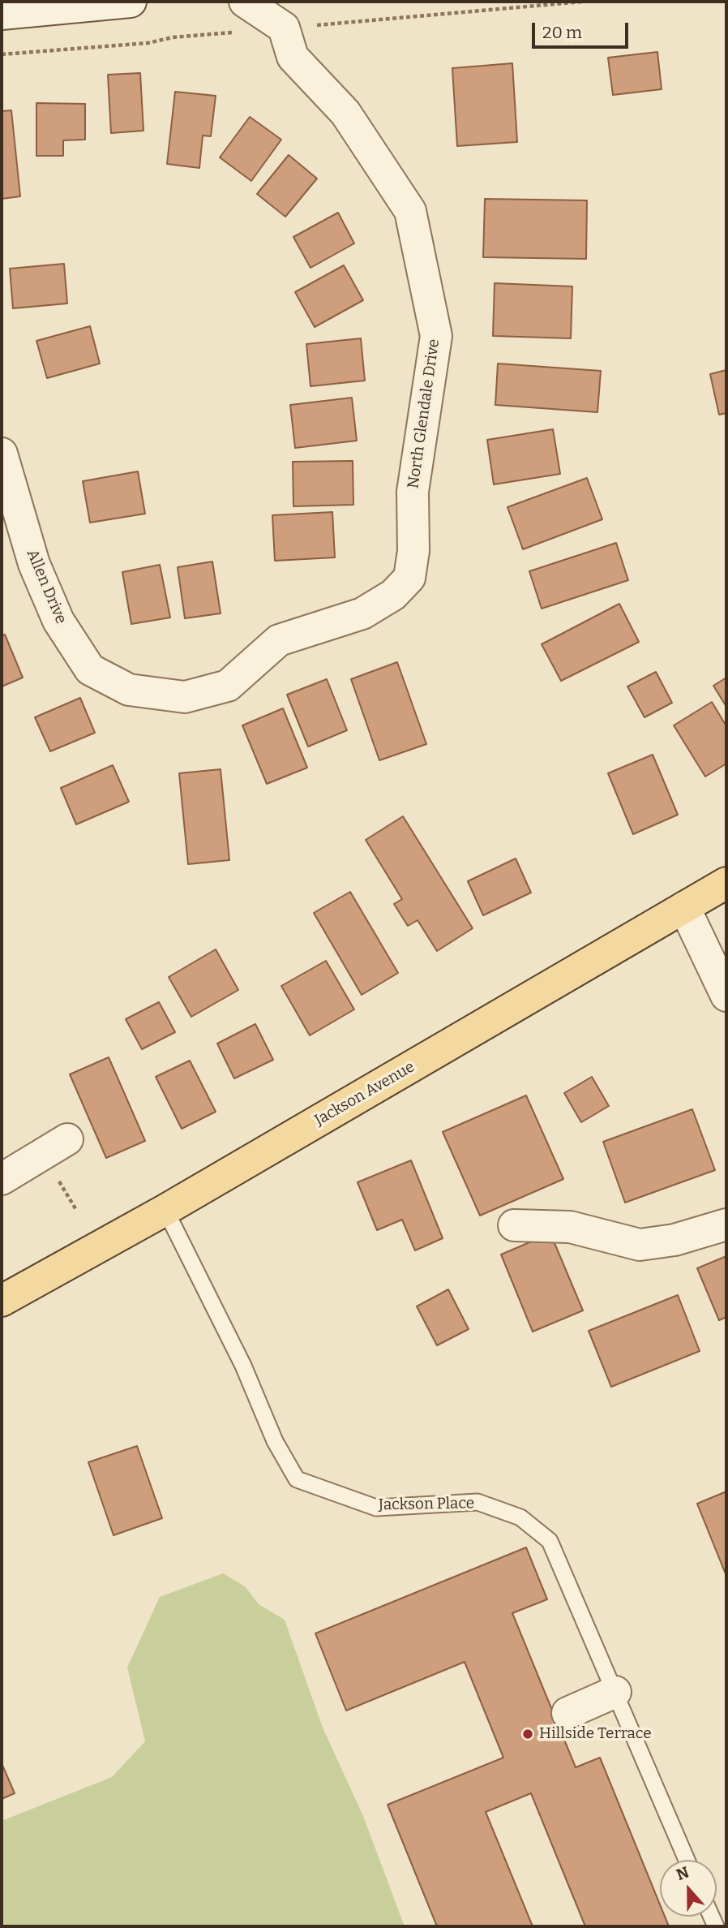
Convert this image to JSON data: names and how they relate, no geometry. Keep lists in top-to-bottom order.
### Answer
{
  "streets": {
    "main road": ["Jackson Avenue"],
    "street": ["North Glendale Drive", "Allen Drive"],
    "lane": ["Jackson Place"]
  },
  "crossings": [
    ["North Glendale Drive", "Allen Drive"],
    ["Jackson Avenue", "Jackson Place"]
  ],
  "places": ["Hillside Terrace"],
  "scale_bar": "20 m",
  "north": "top"
}
